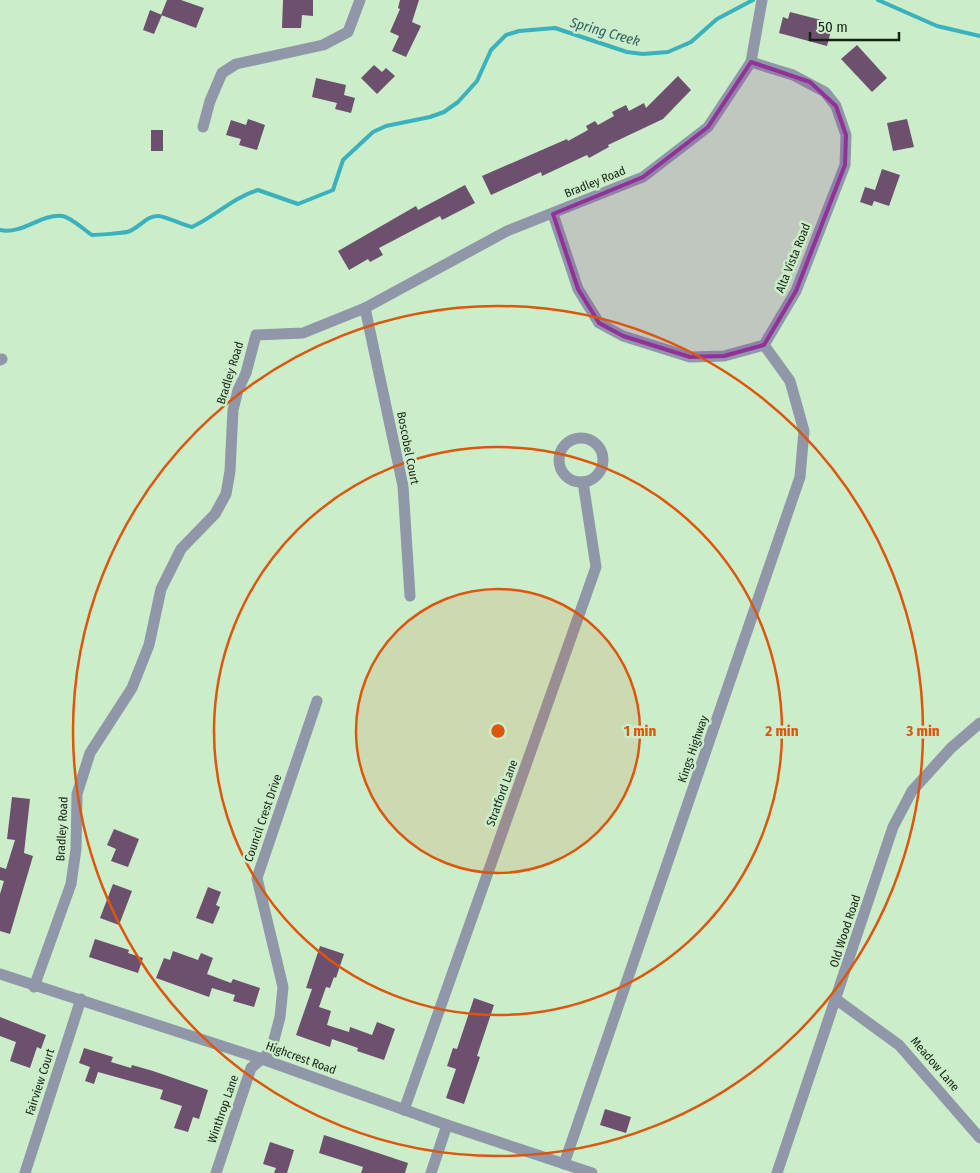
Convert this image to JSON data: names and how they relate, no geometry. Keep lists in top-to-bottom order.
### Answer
{
  "streets": {
    "street": [
      "Bradley Road",
      "Alta Vista Road",
      "Boscobel Court",
      "Kings Highway",
      "Stratford Lane",
      "Council Crest Drive",
      "Old Wood Road",
      "Highcrest Road",
      "Meadow Lane",
      "Fairview Court",
      "Winthrop Lane"
    ]
  },
  "crossings": [
    ["Bradley Road", "Alta Vista Road"],
    ["Bradley Road", "Boscobel Court"],
    ["Bradley Road", "Highcrest Road"],
    ["Alta Vista Road", "Kings Highway"],
    ["Kings Highway", "Highcrest Road"],
    ["Stratford Lane", "Highcrest Road"],
    ["Council Crest Drive", "Highcrest Road"],
    ["Council Crest Drive", "Winthrop Lane"],
    ["Old Wood Road", "Meadow Lane"],
    ["Highcrest Road", "Fairview Court"],
    ["Highcrest Road", "Winthrop Lane"]
  ],
  "water": ["Spring Creek"],
  "scale_bar": "50 m",
  "rings": ["1 min", "2 min", "3 min"]
}
